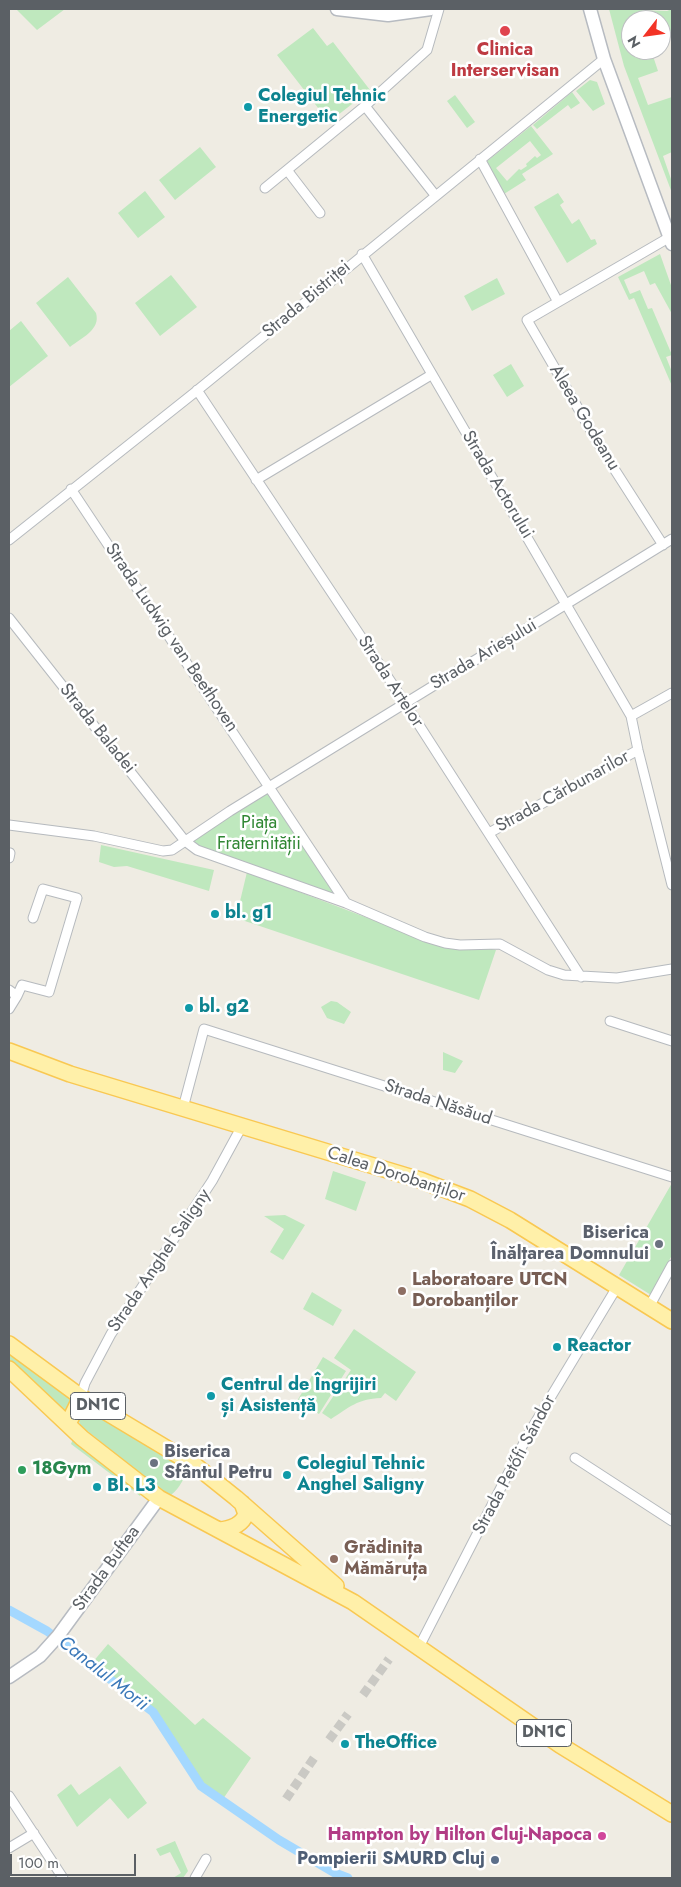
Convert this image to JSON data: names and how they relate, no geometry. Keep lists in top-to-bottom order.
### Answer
{
  "streets": {
    "main road": ["Calea Dorobanților", "DN1C", "Strada Buftea"],
    "street": [
      "Strada Bistriței",
      "Aleea Godeanu",
      "Strada Actorului",
      "Strada Ludwig van Beethoven",
      "Strada Arieșului",
      "Strada Artelor",
      "Strada Baladei",
      "Strada Cărbunarilor",
      "Strada Năsăud",
      "Strada Anghel Saligny",
      "Strada Petőfi Sándor"
    ]
  },
  "crossings": [
    ["Strada Bistriței", "Strada Actorului"],
    ["Strada Bistriței", "Strada Ludwig van Beethoven"],
    ["Strada Bistriței", "Strada Artelor"],
    ["Aleea Godeanu", "Strada Arieșului"],
    ["Strada Actorului", "Strada Arieșului"],
    ["Strada Actorului", "Strada Cărbunarilor"],
    ["Strada Ludwig van Beethoven", "Strada Arieșului"],
    ["Strada Arieșului", "Strada Artelor"],
    ["Strada Artelor", "Strada Cărbunarilor"],
    ["Strada Năsăud", "Calea Dorobanților"],
    ["Calea Dorobanților", "Strada Anghel Saligny"],
    ["Calea Dorobanților", "Strada Petőfi Sándor"],
    ["Strada Anghel Saligny", "DN1C"],
    ["DN1C", "Strada Petőfi Sándor"],
    ["DN1C", "Strada Buftea"]
  ],
  "water": ["Canalul Morii"],
  "parks": ["Piața Fraternității"],
  "places": [
    "Clinica Interservisan",
    "Colegiul Tehnic Energetic",
    "bl. g1",
    "bl. g2",
    "Biserica Înălțarea Domnului",
    "Laboratoare UTCN Dorobanților",
    "Reactor",
    "Centrul de Îngrijiri și Asistență",
    "Biserica Sfântul Petru",
    "18Gym",
    "Colegiul Tehnic Anghel Saligny",
    "Bl. L3",
    "Grădinița Mămăruța",
    "TheOffice",
    "Hampton by Hilton Cluj-Napoca",
    "Pompierii SMURD Cluj"
  ],
  "scale_bar": "100 m",
  "north": "bottom left"
}
